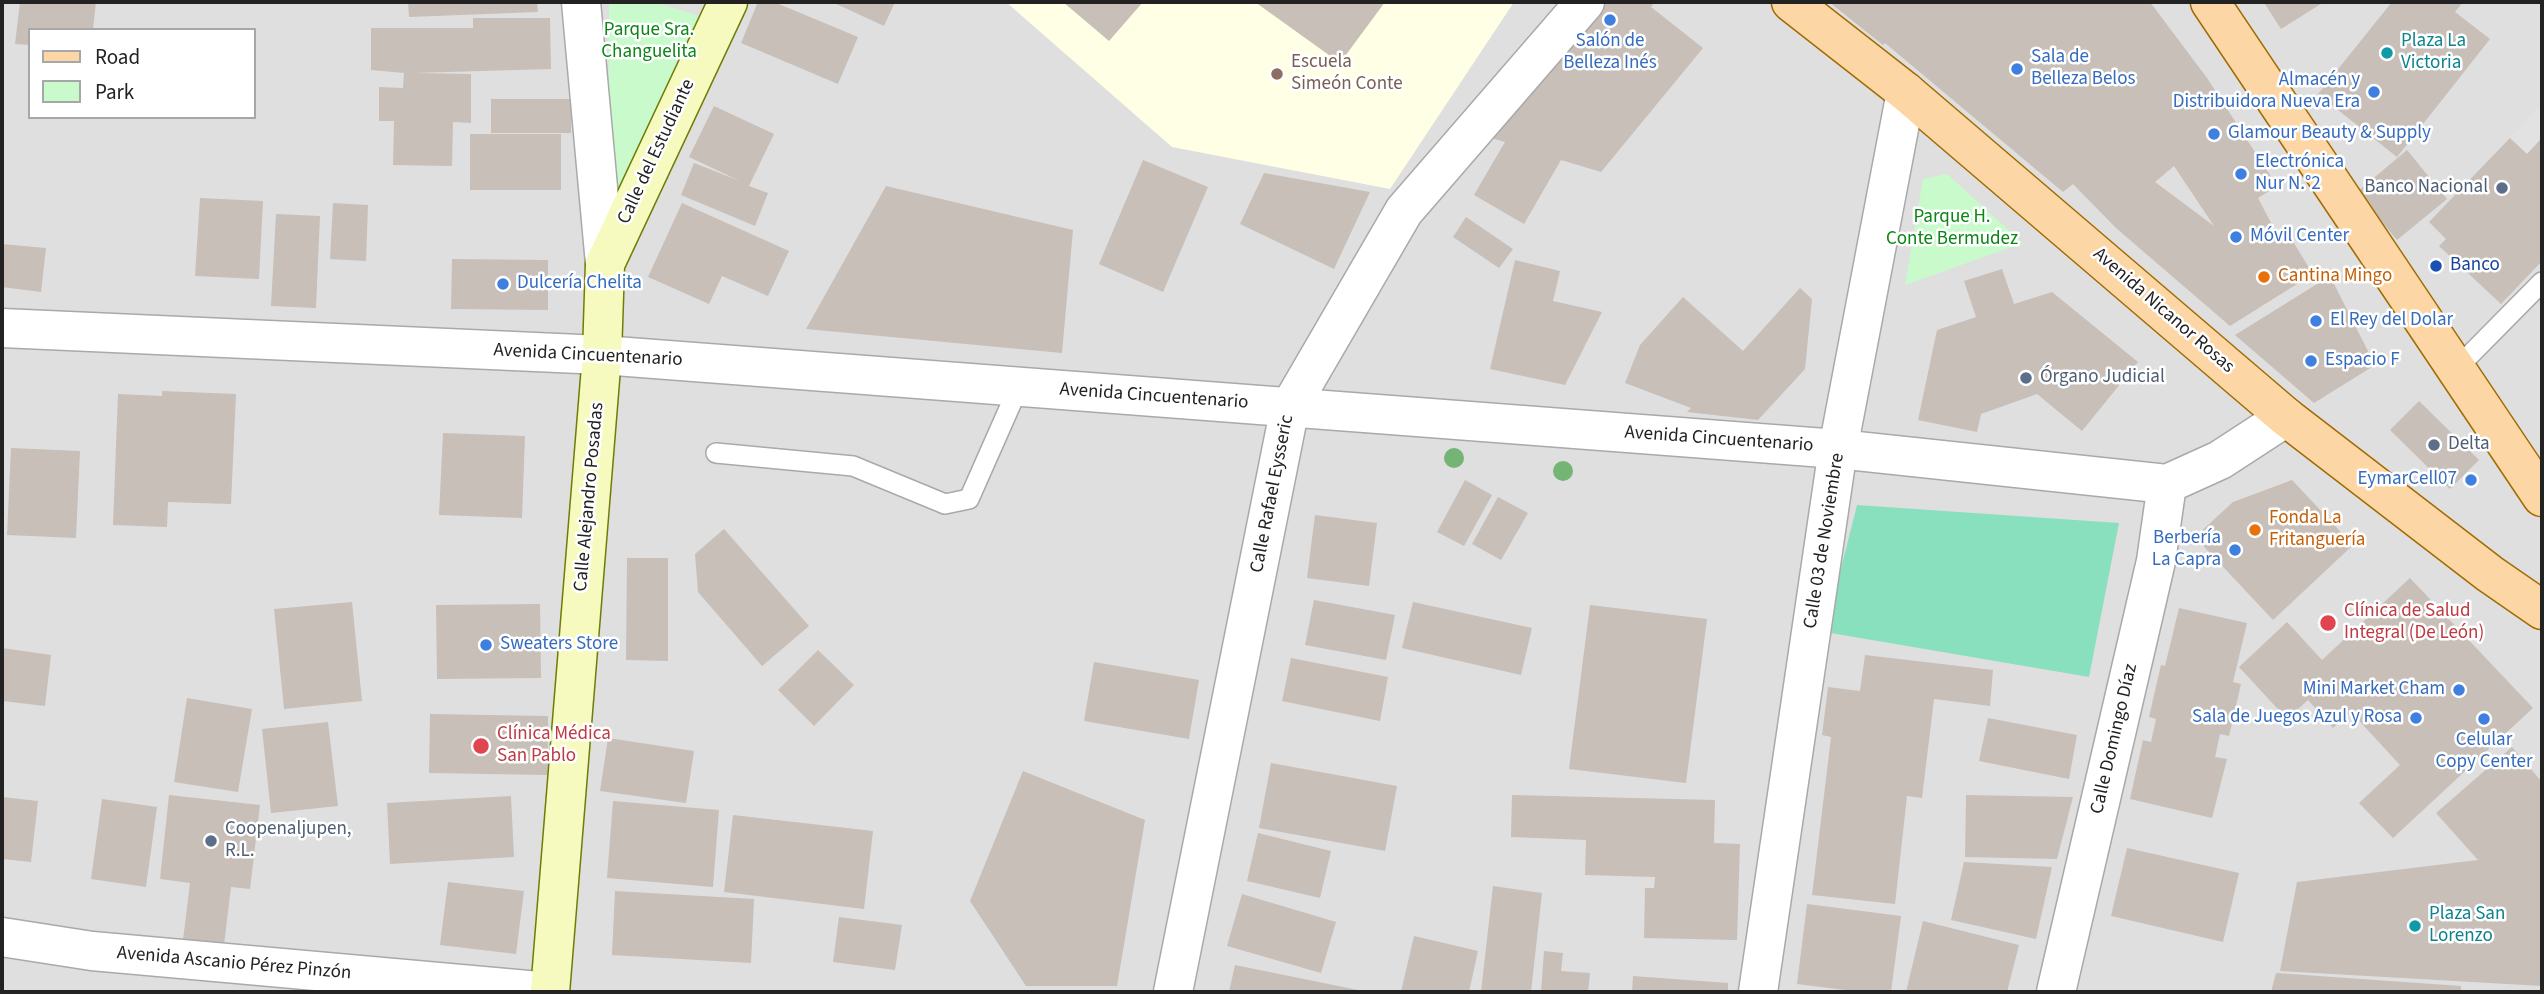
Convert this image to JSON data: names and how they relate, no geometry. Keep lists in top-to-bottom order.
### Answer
{
  "streets": {
    "main road": ["Avenida Nicanor Rosas"],
    "street": [
      "Calle del Estudiante",
      "Avenida Cincuentenario",
      "Calle Rafael Eysseric",
      "Calle Alejandro Posadas",
      "Calle 03 de Noviembre",
      "Calle Domingo Díaz",
      "Avenida Ascanio Pérez Pinzón"
    ]
  },
  "crossings": [
    ["Calle del Estudiante", "Calle Alejandro Posadas"],
    ["Avenida Nicanor Rosas", "Calle 03 de Noviembre"],
    ["Avenida Cincuentenario", "Calle Rafael Eysseric"],
    ["Avenida Cincuentenario", "Calle Alejandro Posadas"],
    ["Avenida Cincuentenario", "Calle 03 de Noviembre"],
    ["Avenida Cincuentenario", "Calle Domingo Díaz"],
    ["Calle Alejandro Posadas", "Avenida Ascanio Pérez Pinzón"]
  ],
  "parks": ["Parque Sra. Changuelita", "Parque H. Conte Bermudez"],
  "places": [
    "Salón de Belleza Inés",
    "Plaza La Victoria",
    "Sala de Belleza Belos",
    "Escuela Simeón Conte",
    "Almacén y Distribuidora Nueva Era",
    "Glamour Beauty & Supply",
    "Electrónica Nur N.°2",
    "Banco Nacional",
    "Móvil Center",
    "Banco",
    "Cantina Mingo",
    "Dulcería Chelita",
    "El Rey del Dolar",
    "Espacio F",
    "Órgano Judicial",
    "Delta",
    "EymarCell07",
    "Fonda La Fritanguería",
    "Berbería La Capra",
    "Clínica de Salud Integral (De León)",
    "Sweaters Store",
    "Mini Market Cham",
    "Sala de Juegos Azul y Rosa",
    "Celular Copy Center",
    "Clínica Médica San Pablo",
    "Coopenaljupen, R.L.",
    "Plaza San Lorenzo"
  ],
  "legend": ["Road", "Park"]
}
